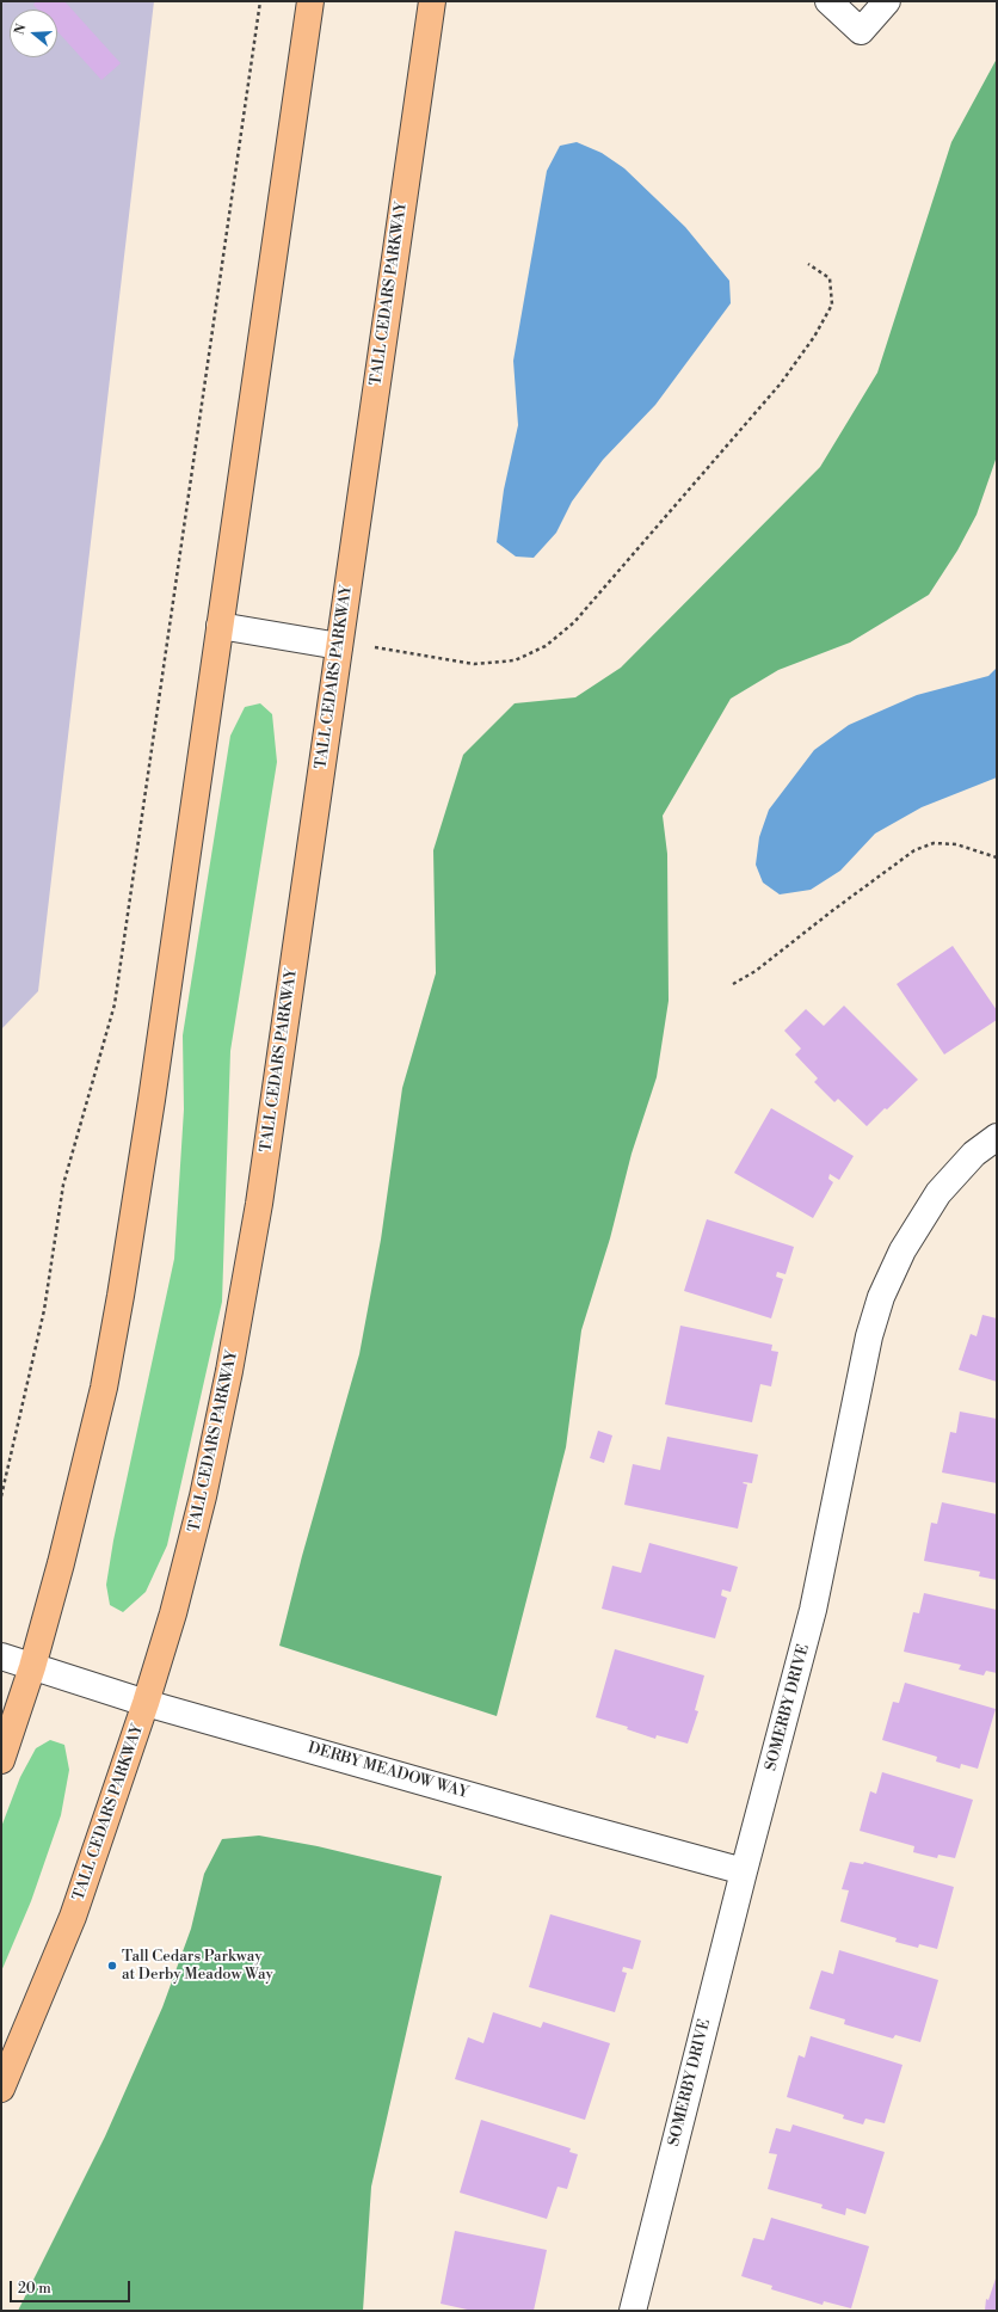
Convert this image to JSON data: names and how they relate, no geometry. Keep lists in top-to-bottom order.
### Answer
{
  "streets": {
    "main road": ["TALL CEDARS PARKWAY"],
    "street": ["SOMERBY DRIVE", "DERBY MEADOW WAY"]
  },
  "crossings": [
    ["TALL CEDARS PARKWAY", "DERBY MEADOW WAY"],
    ["SOMERBY DRIVE", "DERBY MEADOW WAY"]
  ],
  "places": ["Tall Cedars Parkway at Derby Meadow Way"],
  "scale_bar": "20 m",
  "north": "left"
}
